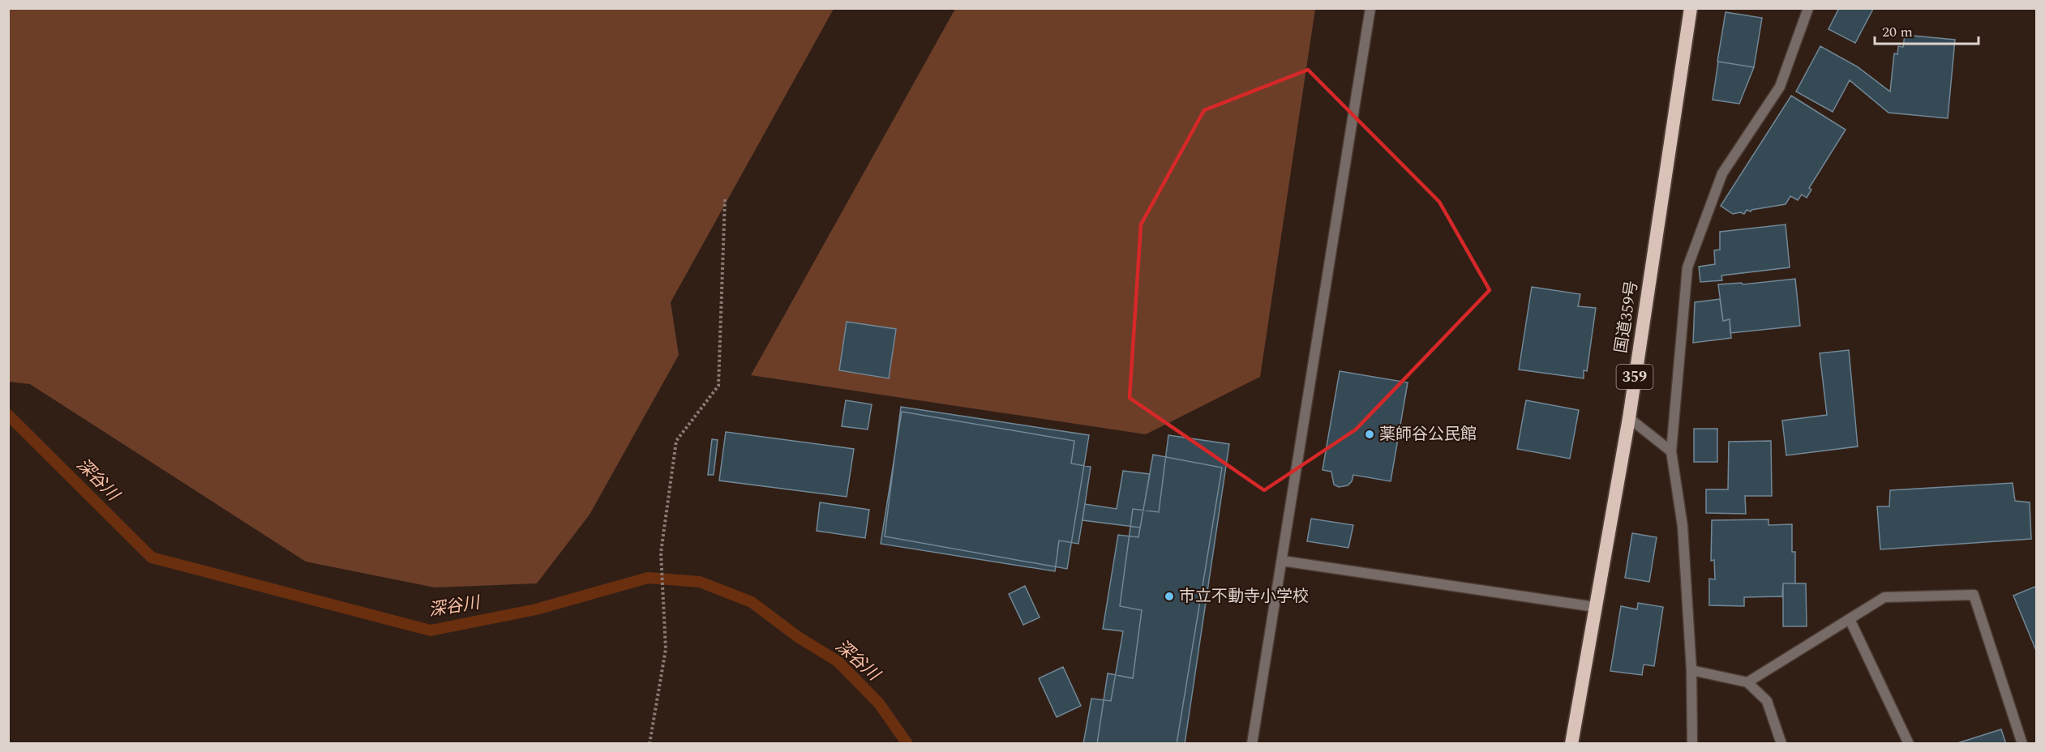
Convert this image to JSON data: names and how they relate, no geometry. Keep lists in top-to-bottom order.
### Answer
{
  "streets": {
    "highway": ["国道359号", "359"]
  },
  "water": ["深谷川"],
  "places": ["薬師谷公民館", "市立不動寺小学校"],
  "scale_bar": "20 m"
}
